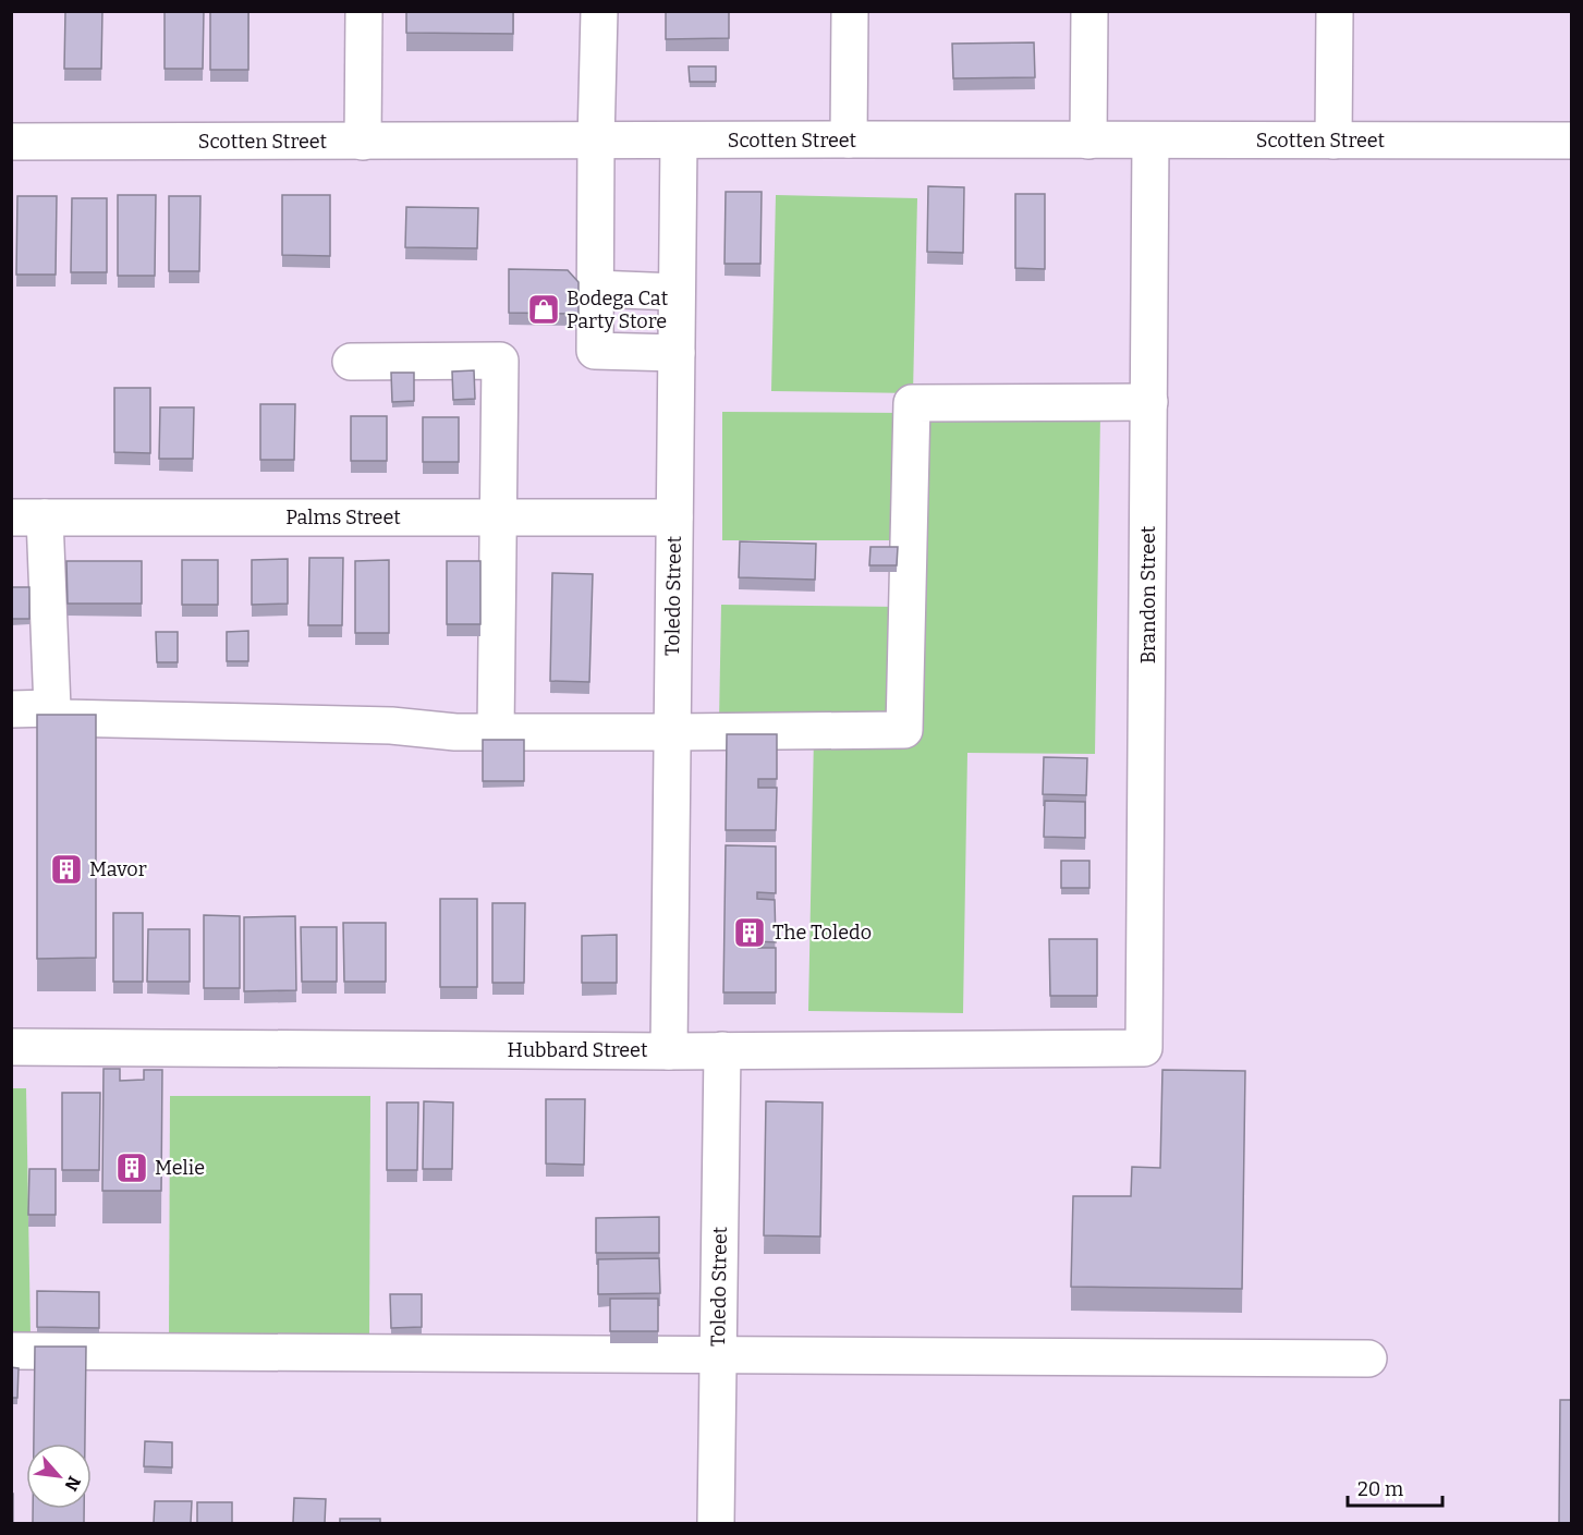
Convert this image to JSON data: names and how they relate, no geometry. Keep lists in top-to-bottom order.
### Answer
{
  "streets": {
    "street": [
      "Scotten Street",
      "Palms Street",
      "Brandon Street",
      "Toledo Street",
      "Hubbard Street"
    ]
  },
  "crossings": [
    ["Scotten Street", "Brandon Street"],
    ["Scotten Street", "Toledo Street"],
    ["Palms Street", "Toledo Street"],
    ["Brandon Street", "Hubbard Street"],
    ["Toledo Street", "Hubbard Street"]
  ],
  "places": {
    "shop": ["Bodega Cat Party Store"],
    "building": ["Mavor", "The Toledo", "Melie"]
  },
  "scale_bar": "20 m",
  "north": "bottom right"
}
